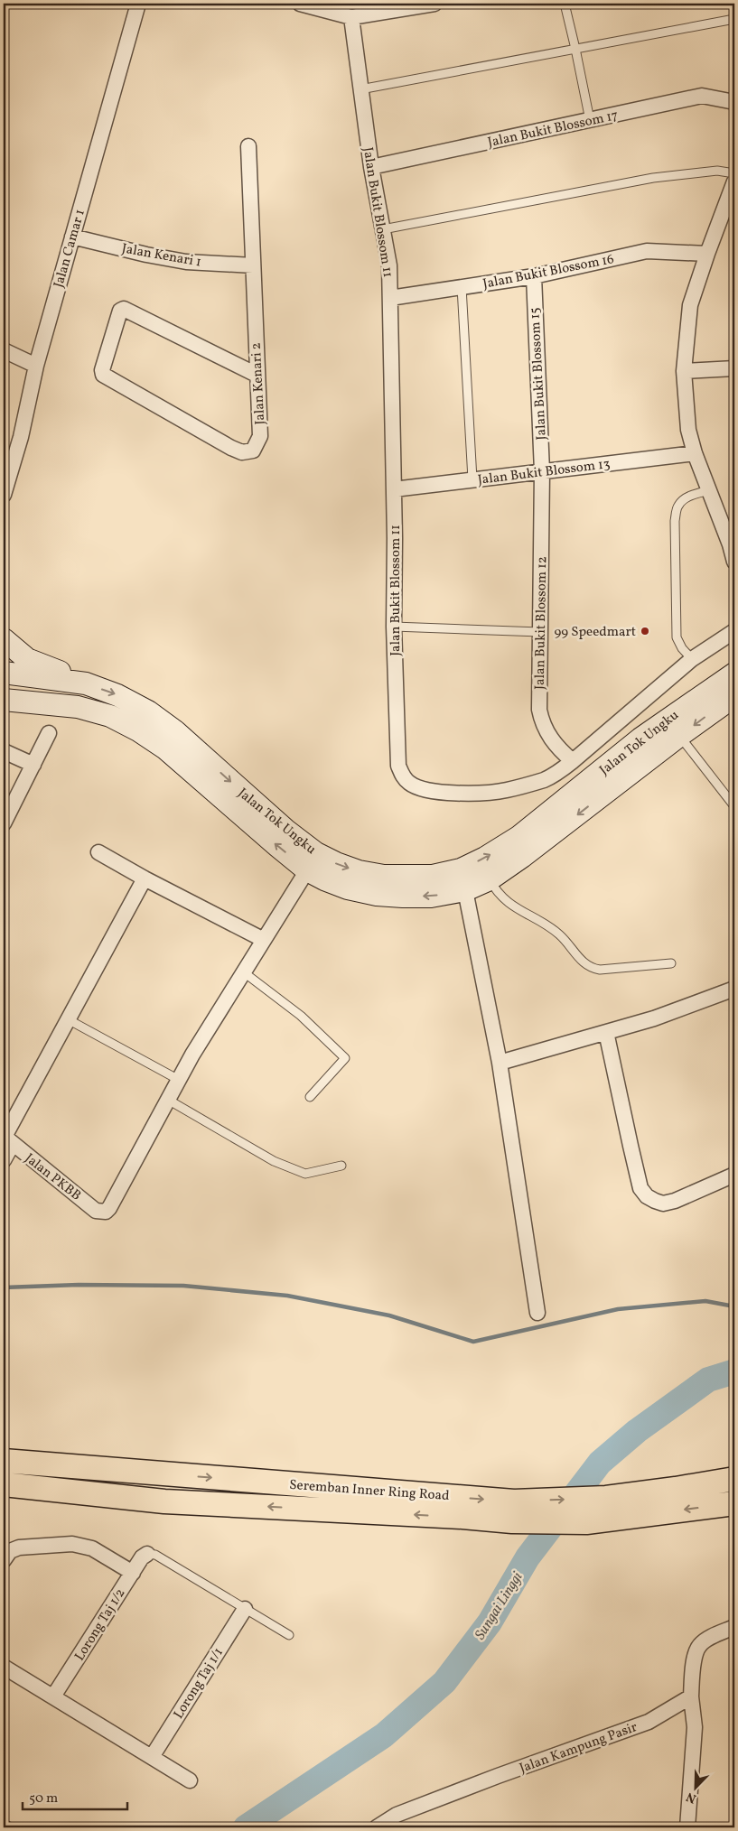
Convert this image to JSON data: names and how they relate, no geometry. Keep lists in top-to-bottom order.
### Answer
{
  "streets": {
    "main road": ["Jalan Tok Ungku", "Seremban Inner Ring Road"],
    "street": [
      "Jalan Bukit Blossom 17",
      "Jalan Bukit Blossom 11",
      "Jalan Camar 1",
      "Jalan Kenari 1",
      "Jalan Bukit Blossom 16",
      "Jalan Bukit Blossom 15",
      "Jalan Kenari 2",
      "Jalan Bukit Blossom 13",
      "Jalan Bukit Blossom 12",
      "Jalan PKBB",
      "Lorong Taj 1/2",
      "Lorong Taj 1/1",
      "Jalan Kampung Pasir"
    ]
  },
  "crossings": [
    ["Jalan Bukit Blossom 17", "Jalan Bukit Blossom 11"],
    ["Jalan Bukit Blossom 11", "Jalan Bukit Blossom 16"],
    ["Jalan Bukit Blossom 11", "Jalan Bukit Blossom 13"],
    ["Jalan Bukit Blossom 11", "Jalan Bukit Blossom 12"],
    ["Jalan Camar 1", "Jalan Kenari 1"],
    ["Jalan Kenari 1", "Jalan Kenari 2"],
    ["Jalan Bukit Blossom 16", "Jalan Bukit Blossom 15"],
    ["Jalan Bukit Blossom 15", "Jalan Bukit Blossom 13"],
    ["Jalan Bukit Blossom 15", "Jalan Bukit Blossom 12"],
    ["Jalan Bukit Blossom 13", "Jalan Bukit Blossom 12"]
  ],
  "water": ["Sungai Linggi"],
  "places": ["99 Speedmart"],
  "scale_bar": "50 m",
  "north": "bottom left"
}
